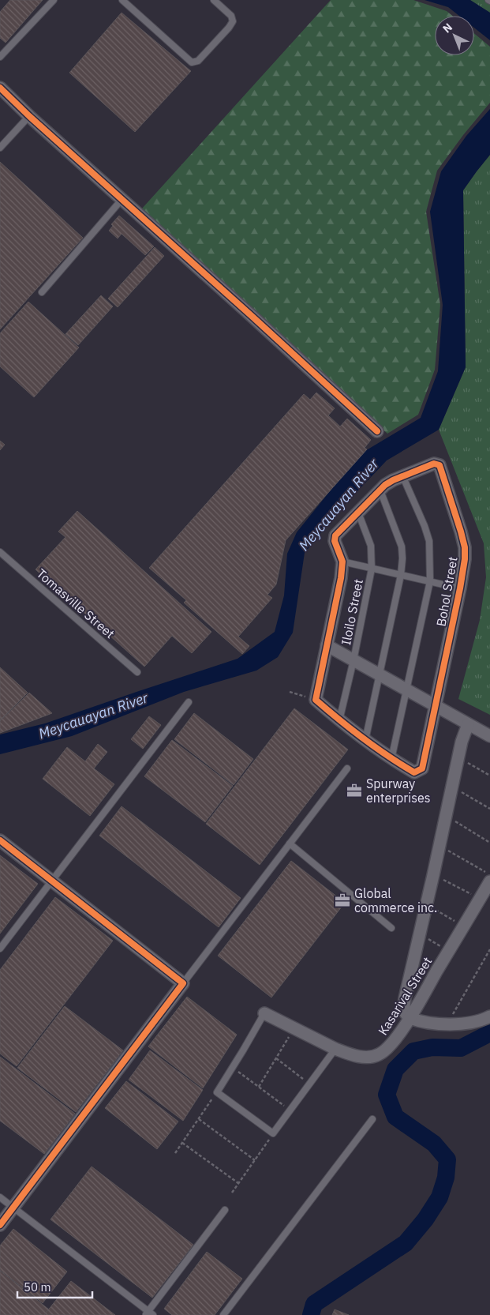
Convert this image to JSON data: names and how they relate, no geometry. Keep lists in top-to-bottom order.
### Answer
{
  "streets": {
    "street": ["Bohol Street", "Kasarival Street"],
    "lane": ["Tomasville Street", "Iloilo Street"]
  },
  "water": ["Meycauayan River"],
  "places": {
    "office": ["Spurway enterprises", "Global commerce inc."]
  },
  "scale_bar": "50 m",
  "north": "top left"
}
